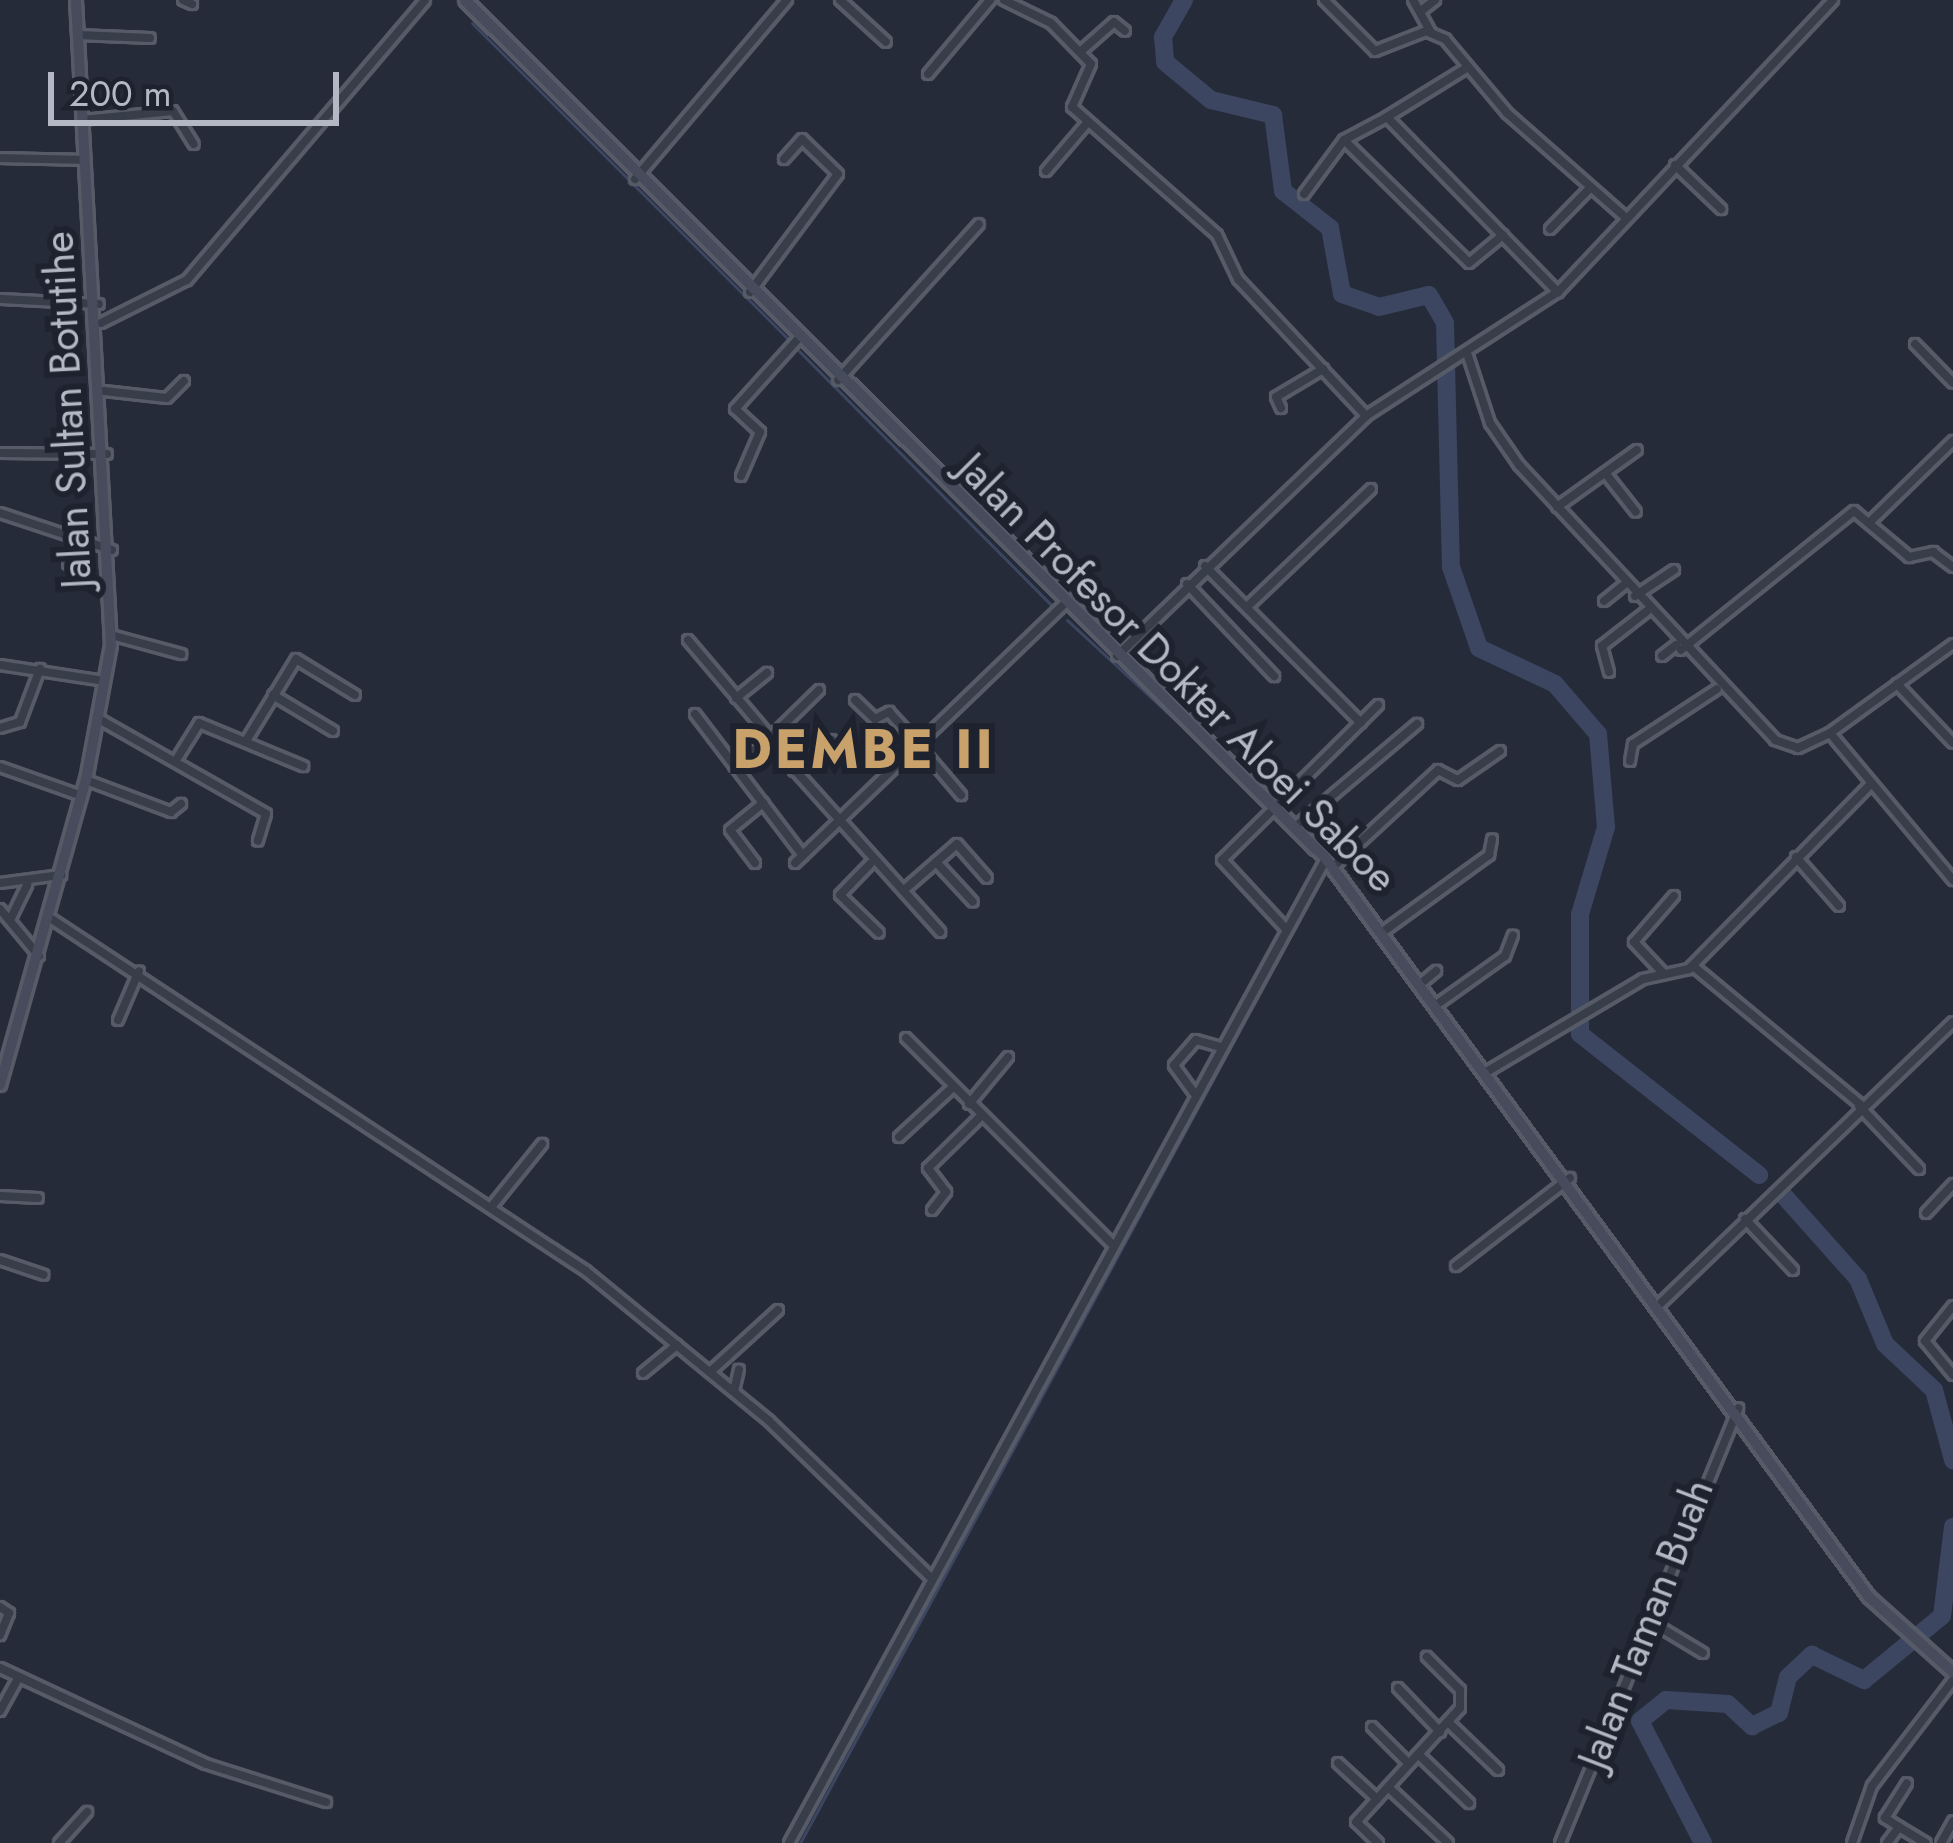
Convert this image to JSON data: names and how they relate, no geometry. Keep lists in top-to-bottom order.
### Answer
{
  "streets": {
    "street": ["Jalan Sultan Botutihe", "Jalan Profesor Dokter Aloei Saboe", "Jalan Taman Buah"]
  },
  "crossings": [
    ["Jalan Profesor Dokter Aloei Saboe", "Jalan Taman Buah"]
  ],
  "districts": ["DEMBE II"],
  "scale_bar": "200 m"
}
